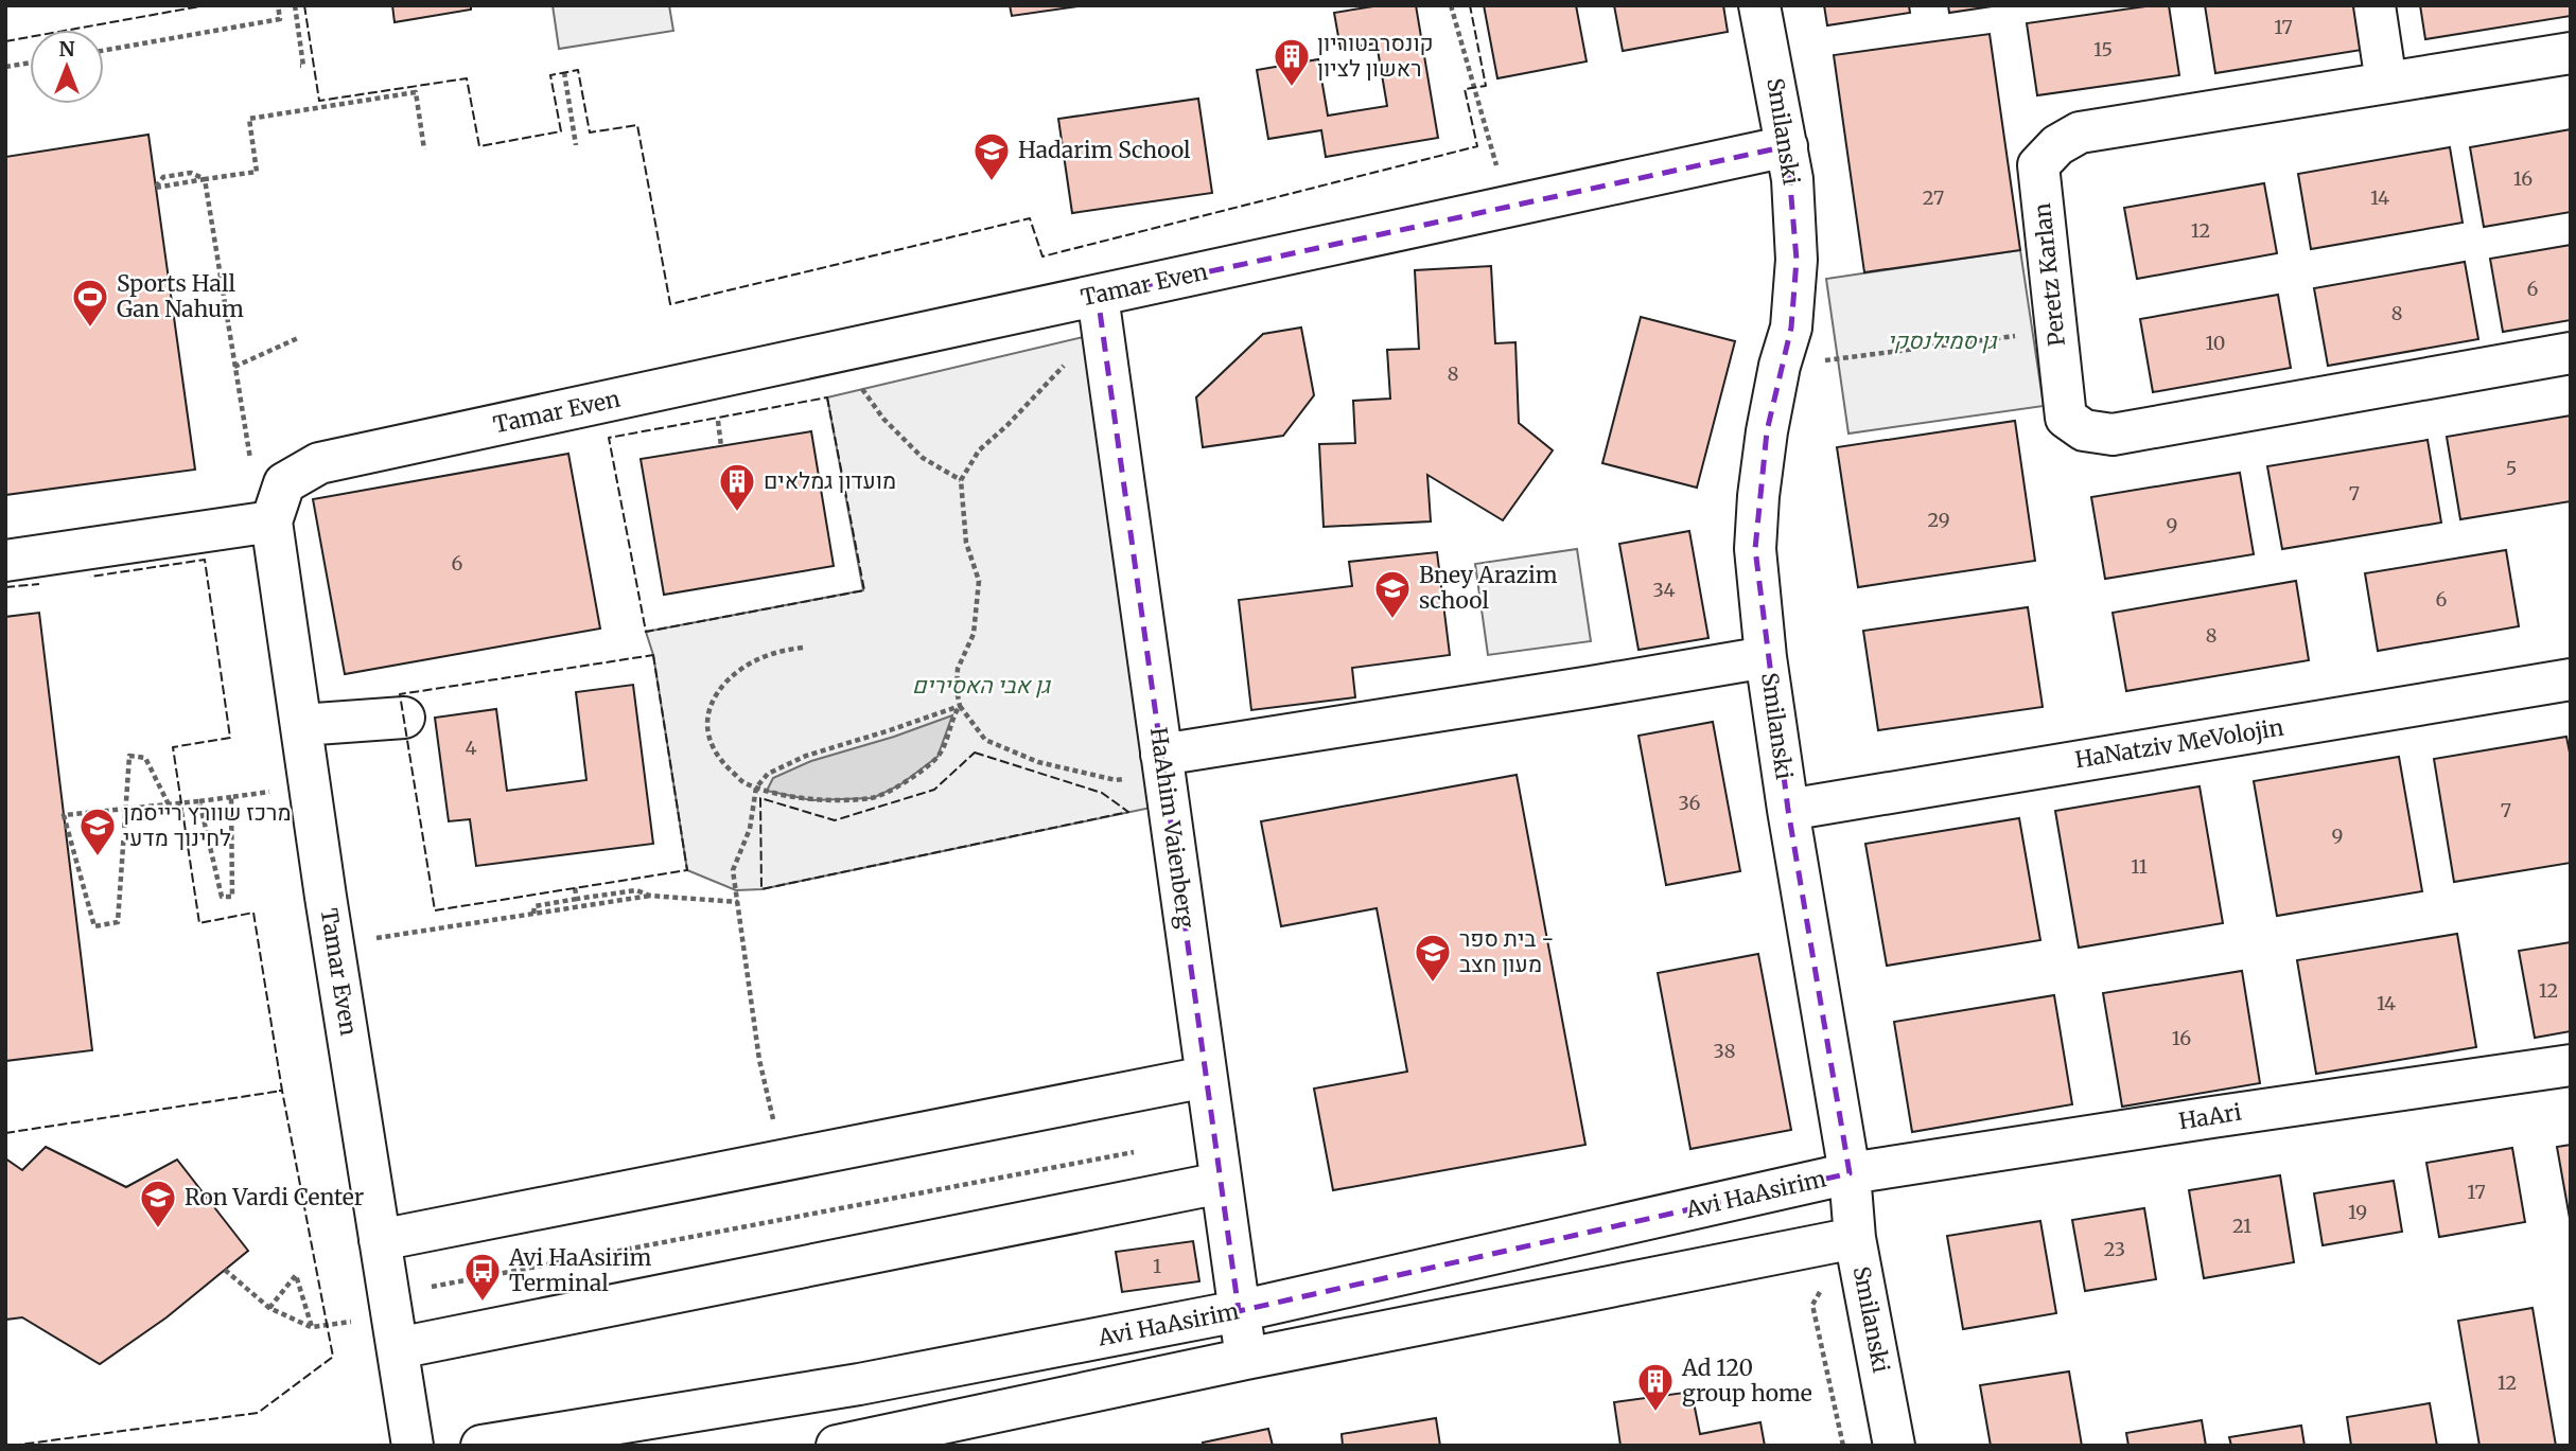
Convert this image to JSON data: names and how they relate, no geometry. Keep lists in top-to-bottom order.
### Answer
{
  "streets": {
    "street": [
      "Smilanski",
      "Peretz Karlan",
      "Tamar Even",
      "HaNatziv MeVolojin",
      "HaAhim Vaienberg",
      "HaAri",
      "Avi HaAsirim"
    ]
  },
  "crossings": [
    ["Smilanski", "Tamar Even"],
    ["Smilanski", "HaNatziv MeVolojin"],
    ["Smilanski", "HaAri"],
    ["Smilanski", "Avi HaAsirim"],
    ["Tamar Even", "HaAhim Vaienberg"],
    ["HaAhim Vaienberg", "Avi HaAsirim"],
    ["HaAri", "Avi HaAsirim"]
  ],
  "parks": ["גן סמילנסקי", "גן אבי האסירים"],
  "places": {
    "building": ["קונסרבטוריון ראשון לציון", "מועדון גמלאים", "Ad 120 group home"],
    "school or university": [
      "Hadarim School",
      "Bney Arazim school",
      "מרכז שוורץ רייסמן לחינוך מדעי",
      "בית ספר - מעון חצב",
      "Ron Vardi Center"
    ],
    "sports": ["Sports Hall Gan Nahum"],
    "bus stop": ["Avi HaAsirim Terminal"]
  },
  "house_numbers": [
    "17",
    "15",
    "16",
    "27",
    "14",
    "12",
    "6",
    "8",
    "10",
    "8",
    "5",
    "7",
    "29",
    "9",
    "6",
    "34",
    "6",
    "8",
    "4",
    "36",
    "7",
    "9",
    "11",
    "12",
    "14",
    "16",
    "38",
    "17",
    "19",
    "21",
    "23",
    "1",
    "12"
  ],
  "north": "top"
}
